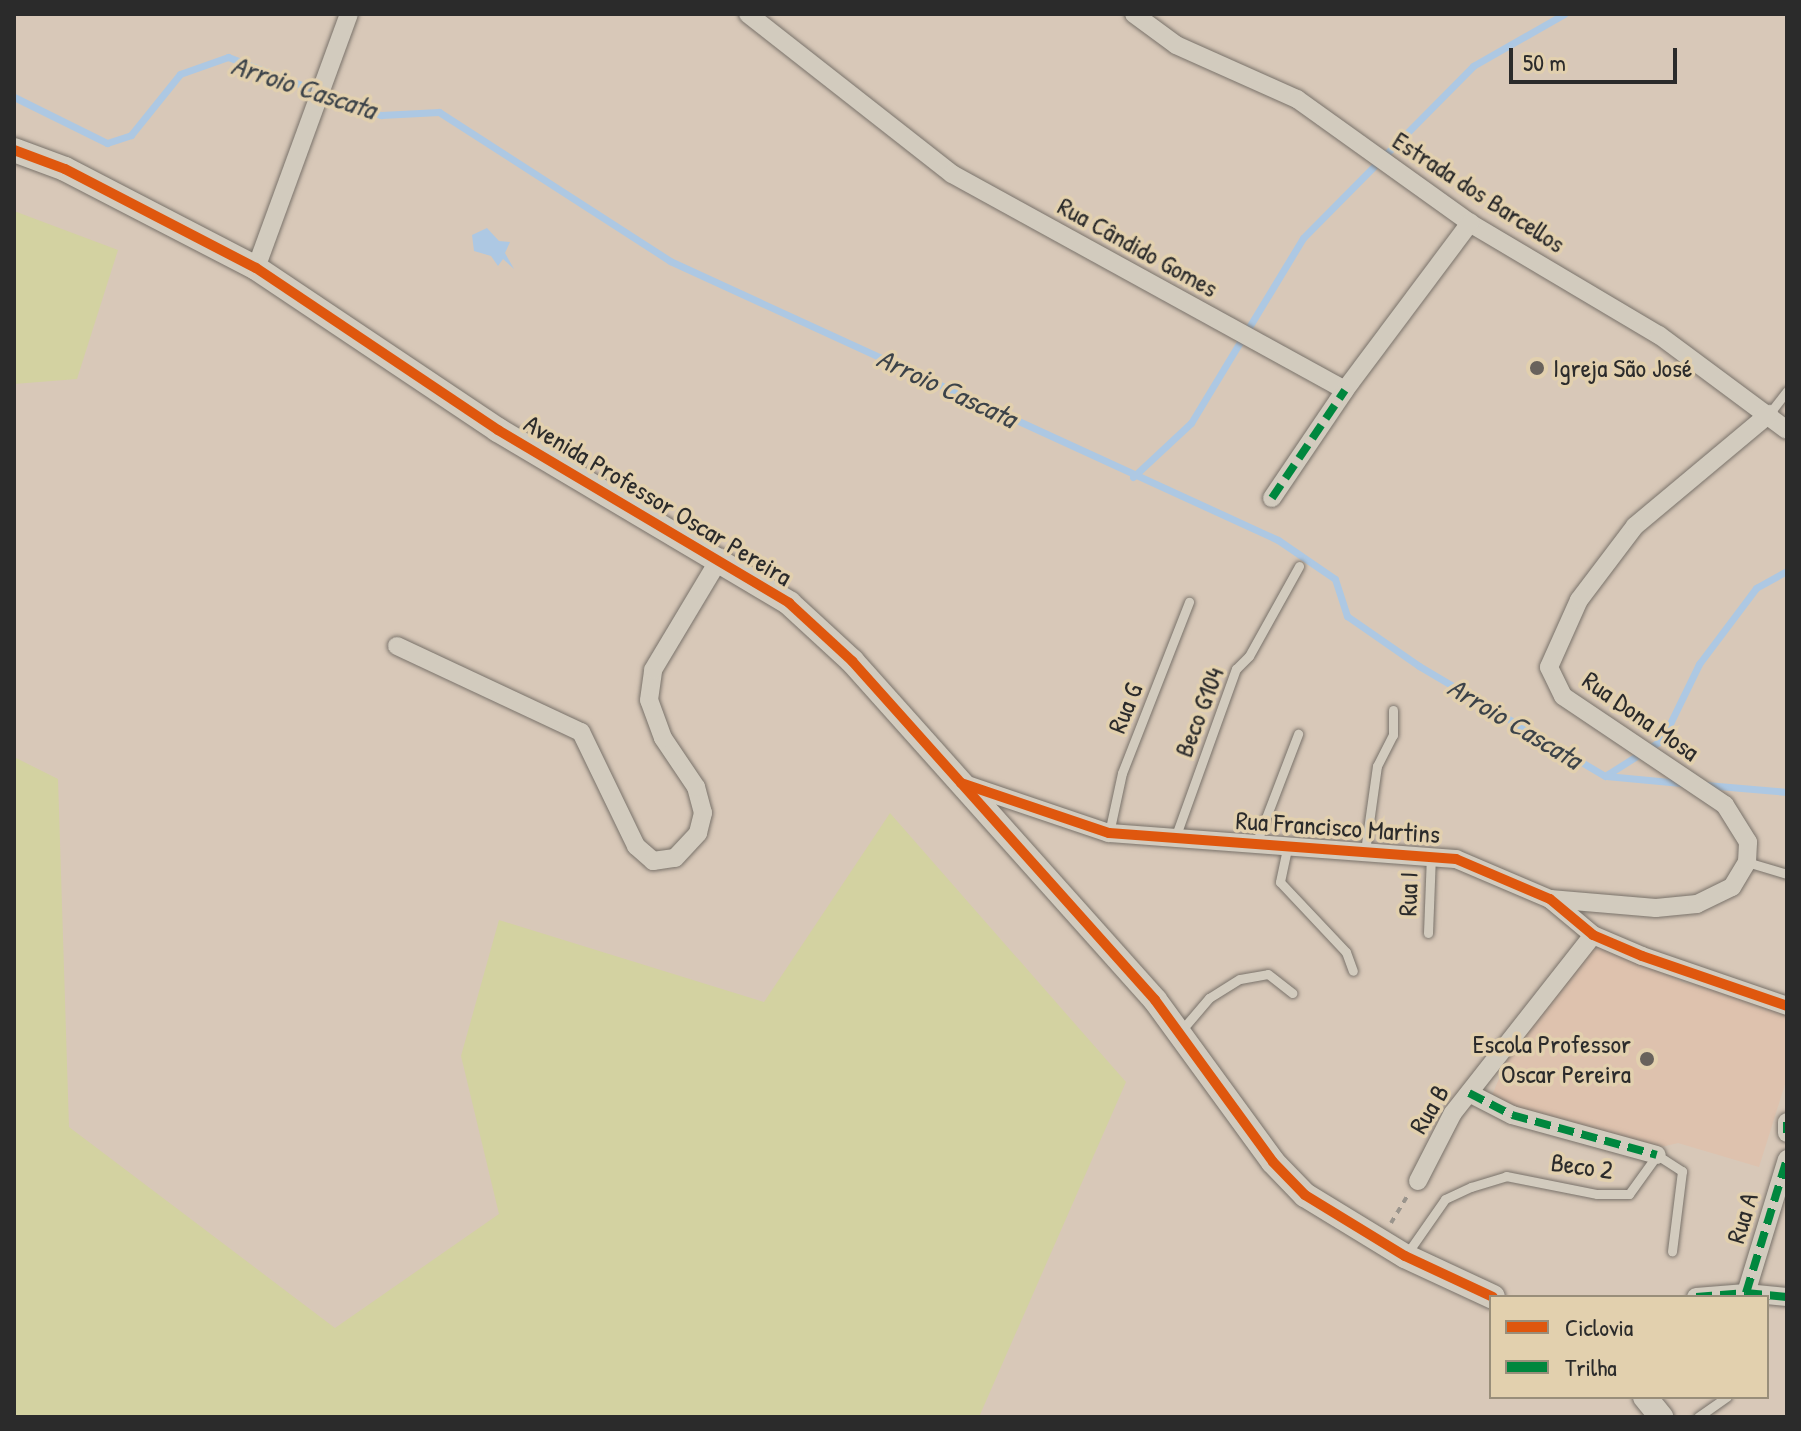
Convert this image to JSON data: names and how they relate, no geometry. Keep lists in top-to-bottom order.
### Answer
{
  "streets": {
    "main road": ["Avenida Professor Oscar Pereira"],
    "street": [
      "Estrada dos Barcellos",
      "Rua Cândido Gomes",
      "Rua Dona Mosa",
      "Rua Francisco Martins",
      "Rua B",
      "Rua A"
    ],
    "lane": [
      "Rua G",
      "Beco G104",
      "Rua I",
      "Beco 2"
    ]
  },
  "crossings": [
    ["Estrada dos Barcellos", "Rua Dona Mosa"],
    ["Avenida Professor Oscar Pereira", "Rua Francisco Martins"],
    ["Avenida Professor Oscar Pereira", "Beco 2"],
    ["Rua G", "Rua Francisco Martins"],
    ["Beco G104", "Rua Francisco Martins"],
    ["Rua Francisco Martins", "Rua I"],
    ["Rua Francisco Martins", "Rua B"]
  ],
  "water": ["Arroio Cascata"],
  "places": ["Igreja São José", "Escola Professor Oscar Pereira"],
  "legend": ["Ciclovia", "Trilha"],
  "scale_bar": "50 m"
}
